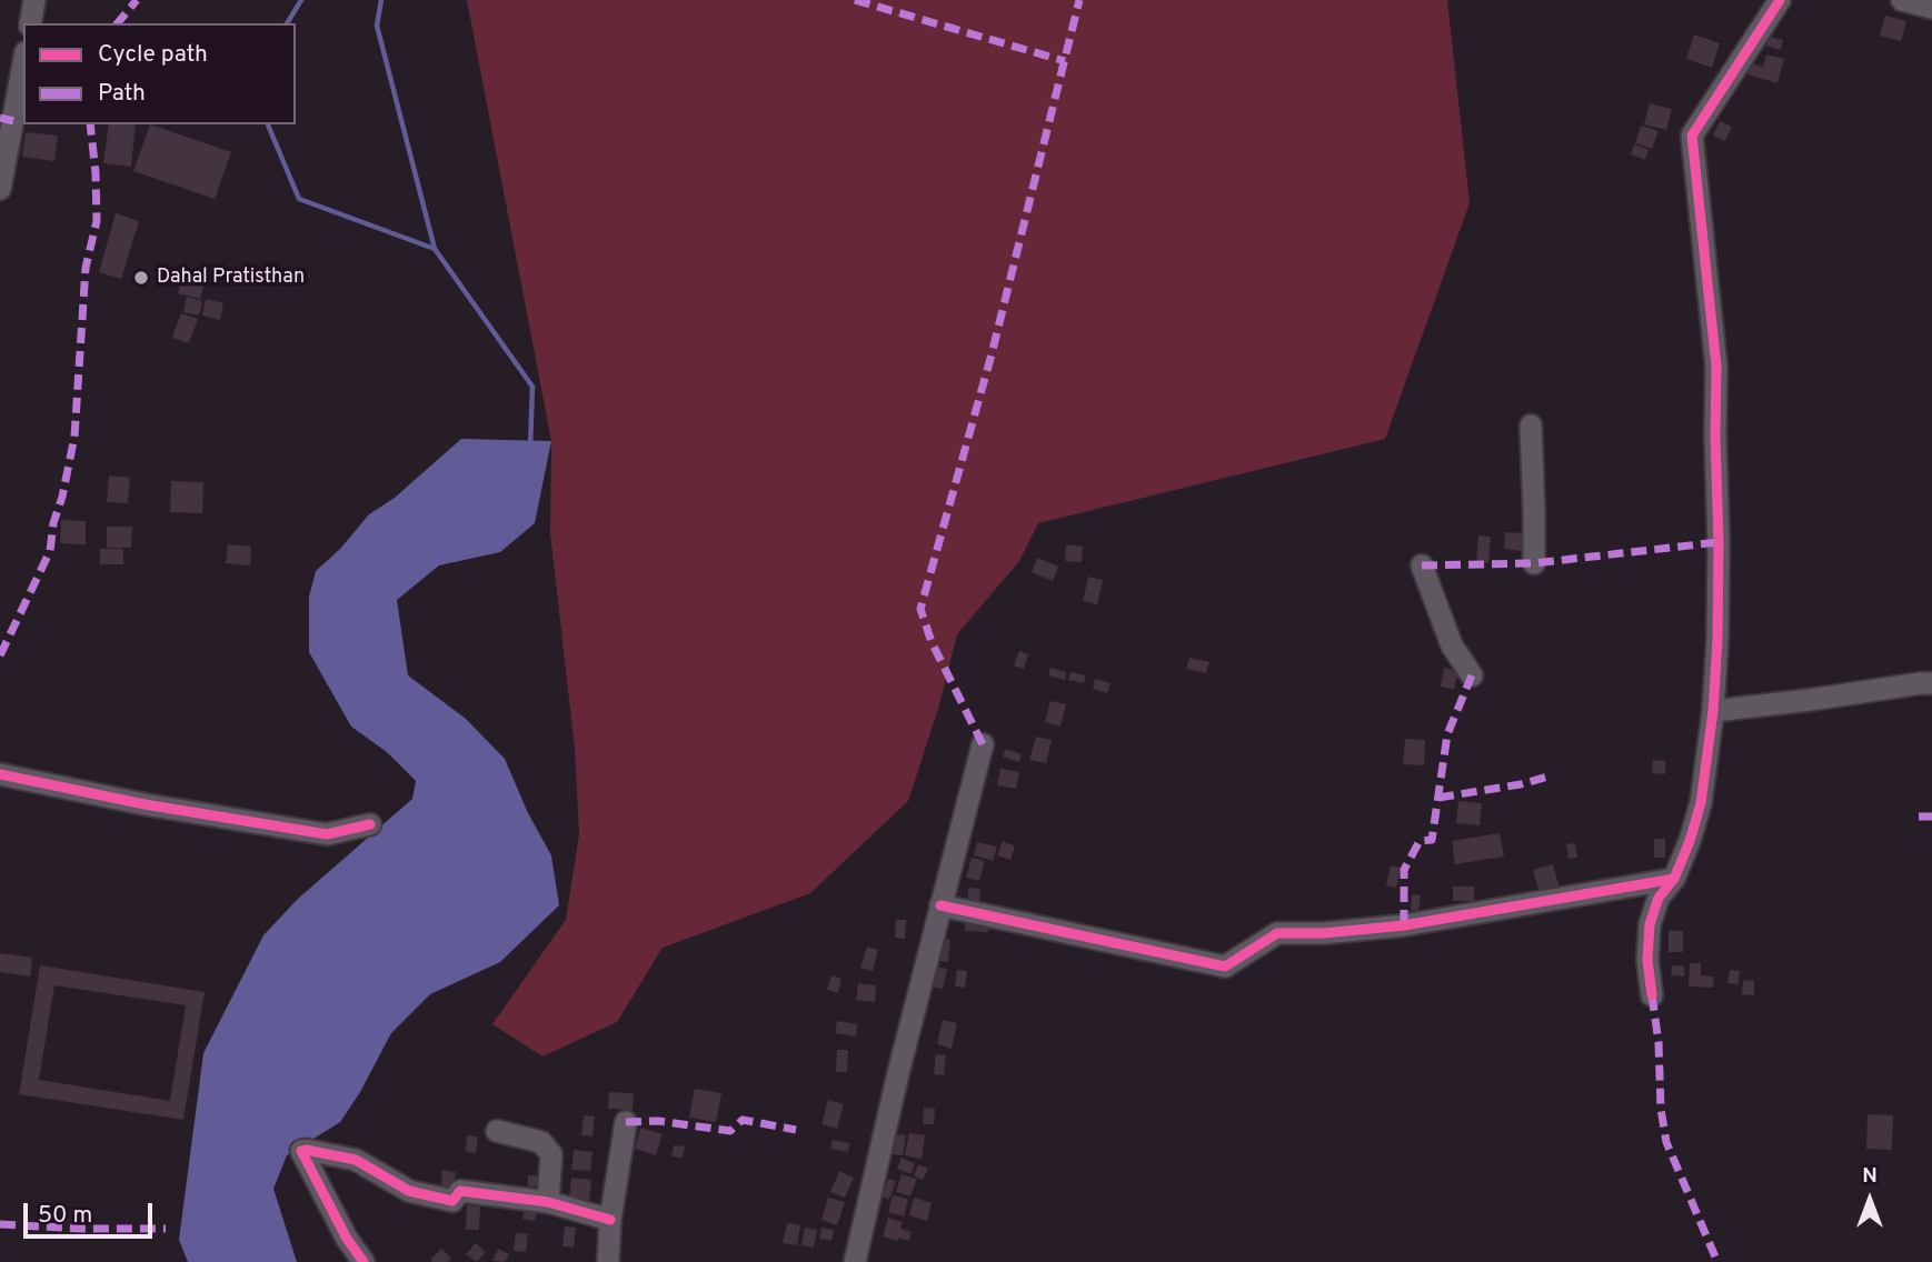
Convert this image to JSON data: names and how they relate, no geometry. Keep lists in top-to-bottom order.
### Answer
{
  "places": ["Dahal Pratisthan"],
  "legend": ["Cycle path", "Path"],
  "scale_bar": "50 m",
  "north": "top"
}
